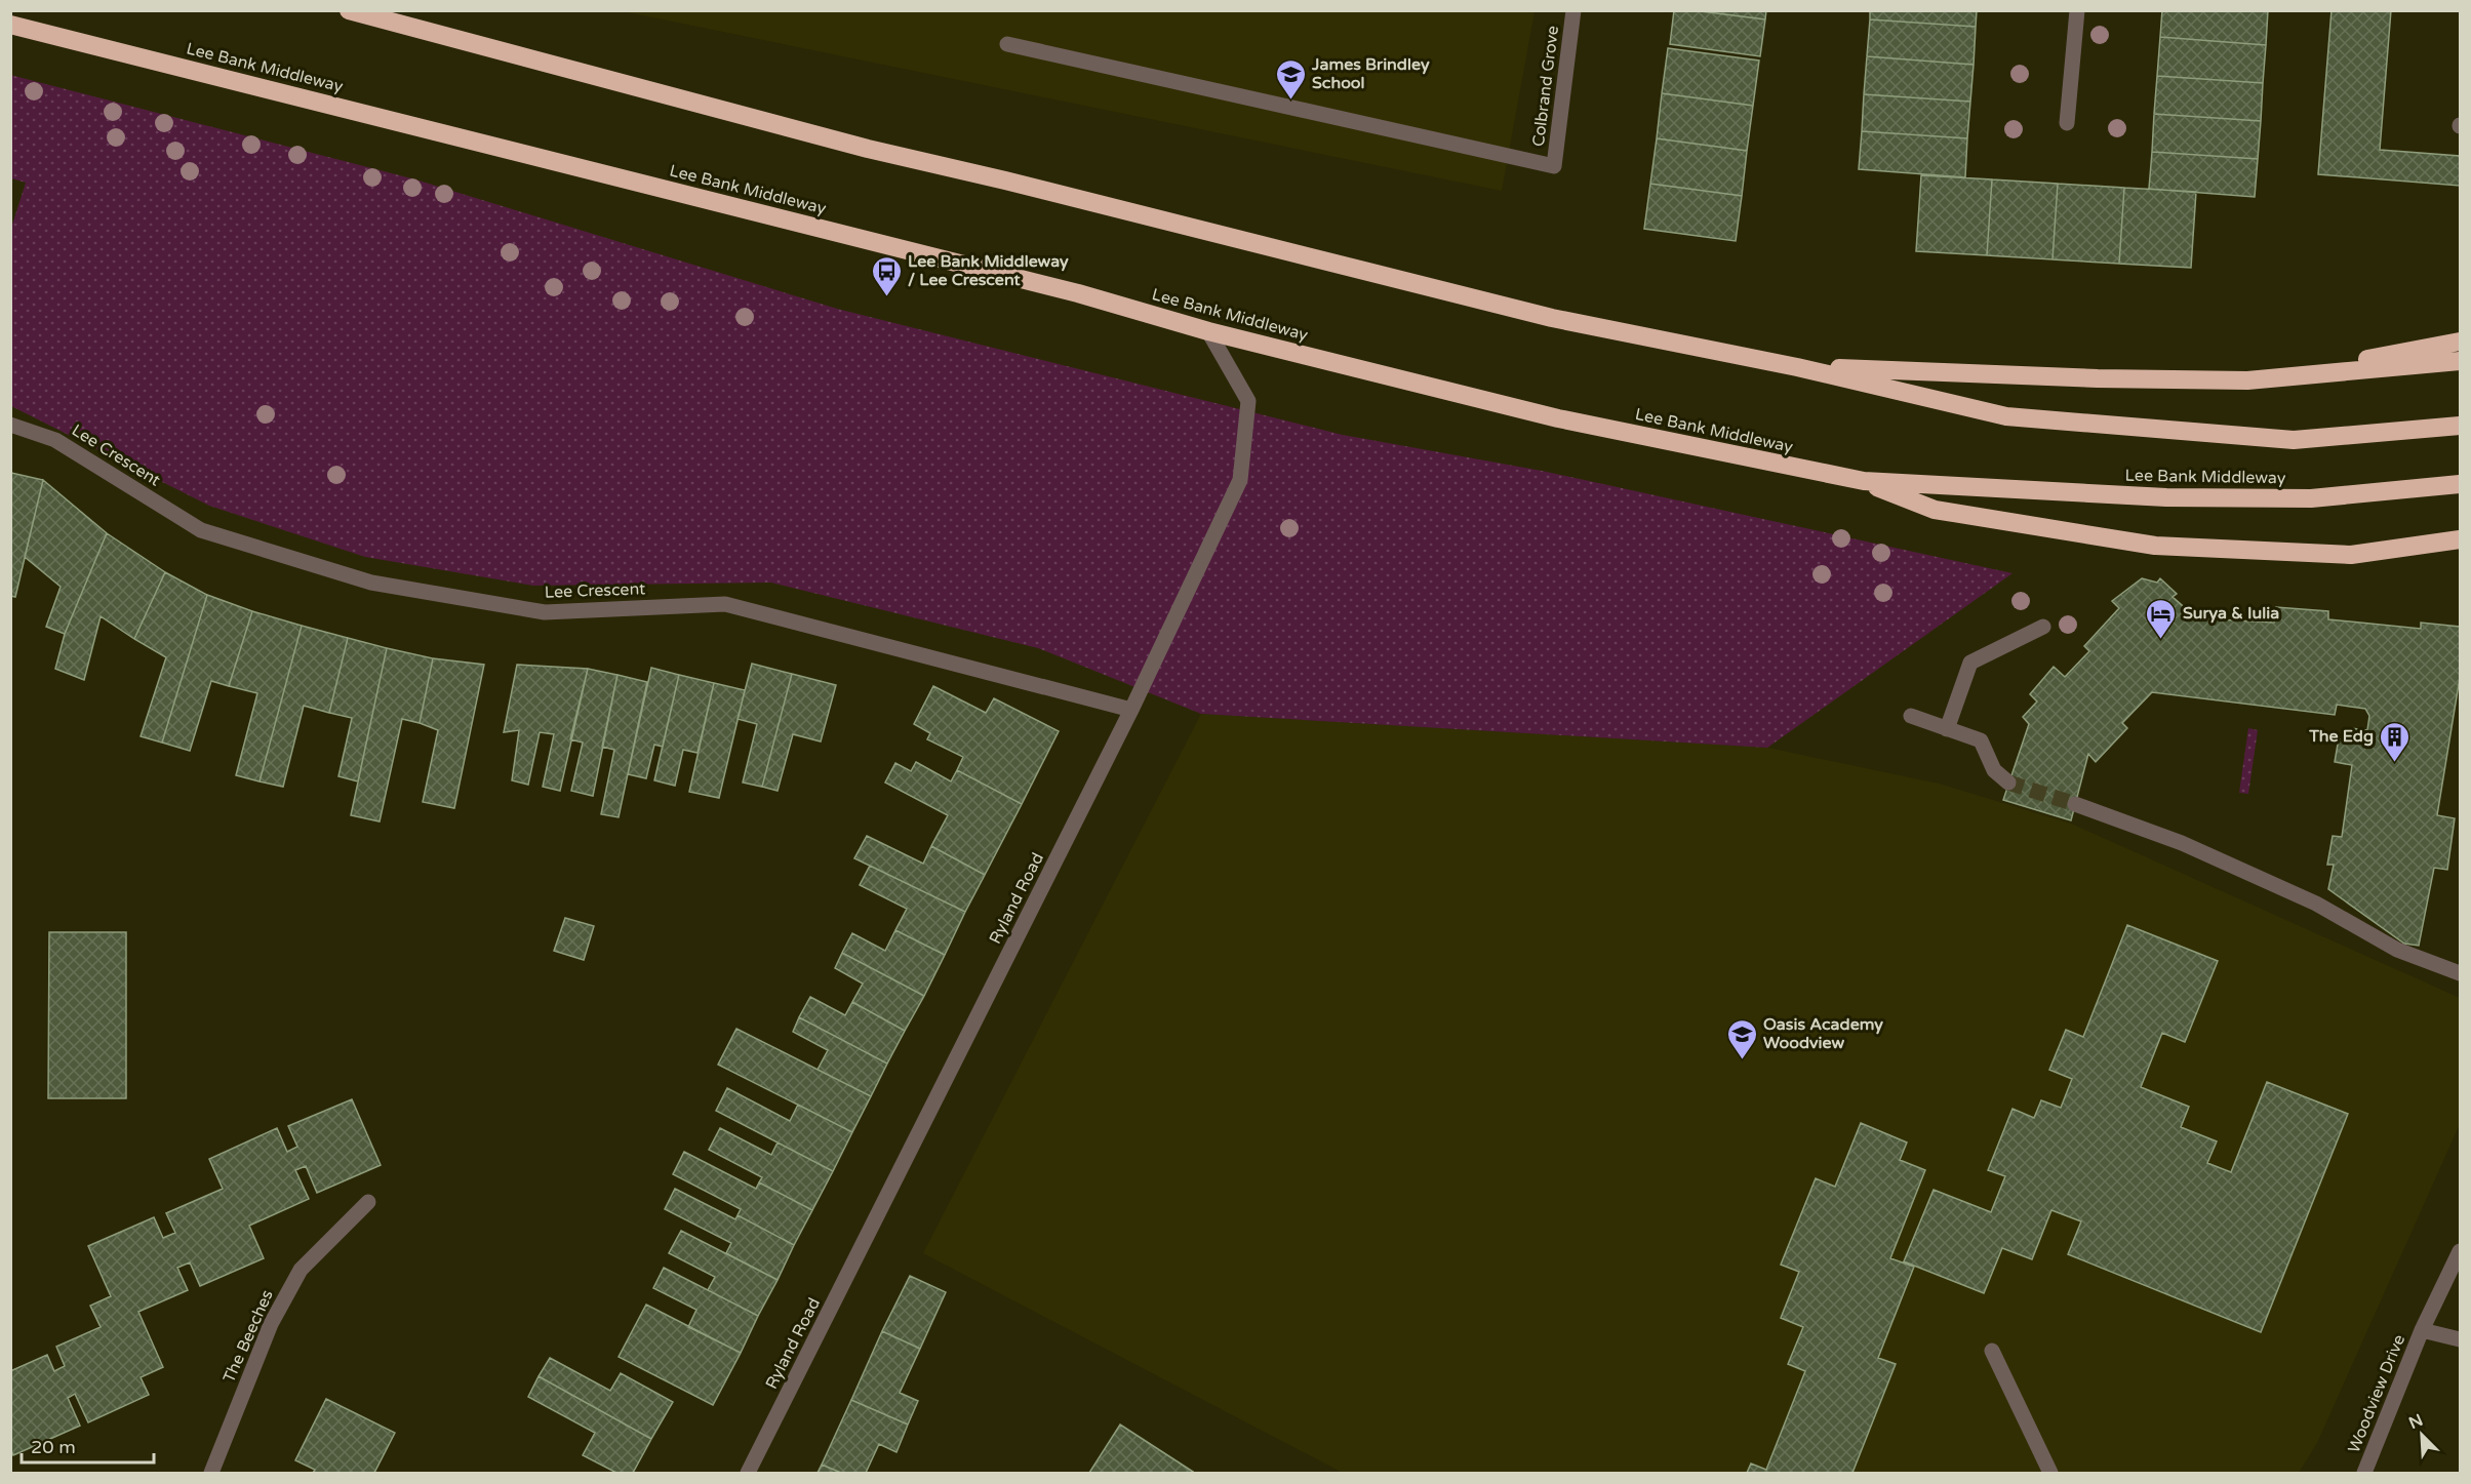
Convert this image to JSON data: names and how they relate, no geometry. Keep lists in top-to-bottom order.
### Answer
{
  "streets": {
    "highway": ["Lee Bank Middleway"],
    "street": [
      "Colbrand Grove",
      "Lee Crescent",
      "Ryland Road",
      "The Beeches",
      "Woodview Drive"
    ]
  },
  "crossings": [
    ["Lee Bank Middleway", "Ryland Road"],
    ["Lee Crescent", "Ryland Road"]
  ],
  "places": {
    "school or university": ["James Brindley School", "Oasis Academy Woodview"],
    "bus stop": ["Lee Bank Middleway / Lee Crescent"],
    "hotel": ["Surya & Iulia"],
    "building": ["The Edg"]
  },
  "scale_bar": "20 m",
  "north": "top left"
}
